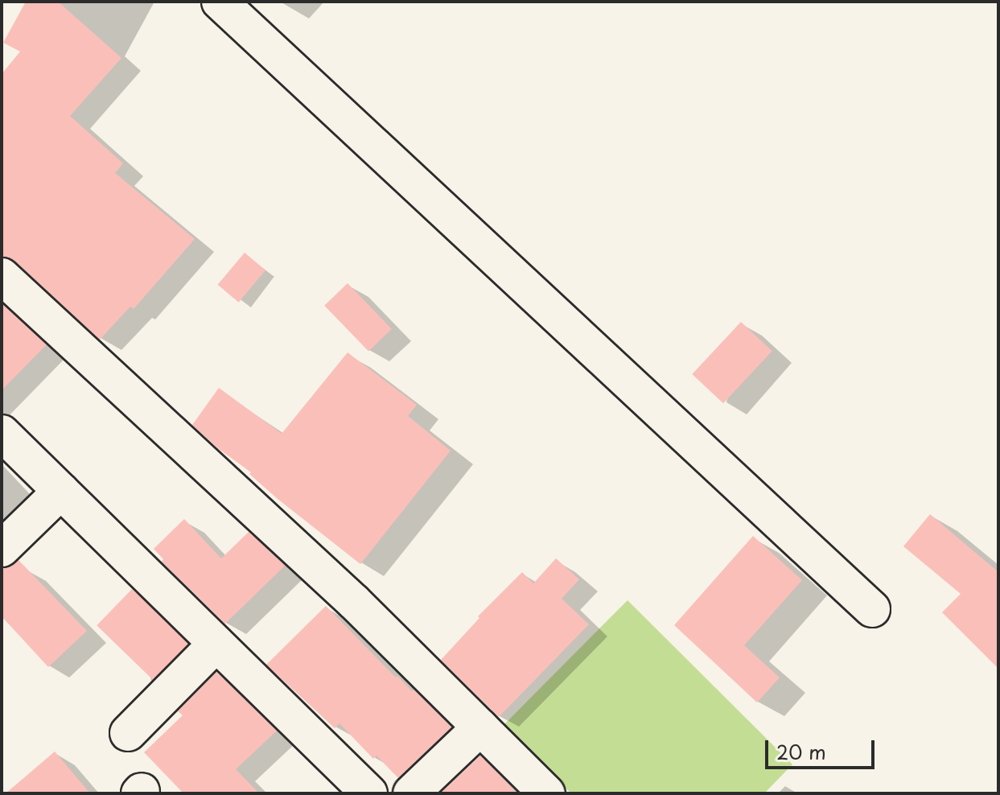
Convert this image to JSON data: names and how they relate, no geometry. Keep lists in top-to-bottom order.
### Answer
{
  "scale_bar": "20 m"
}
